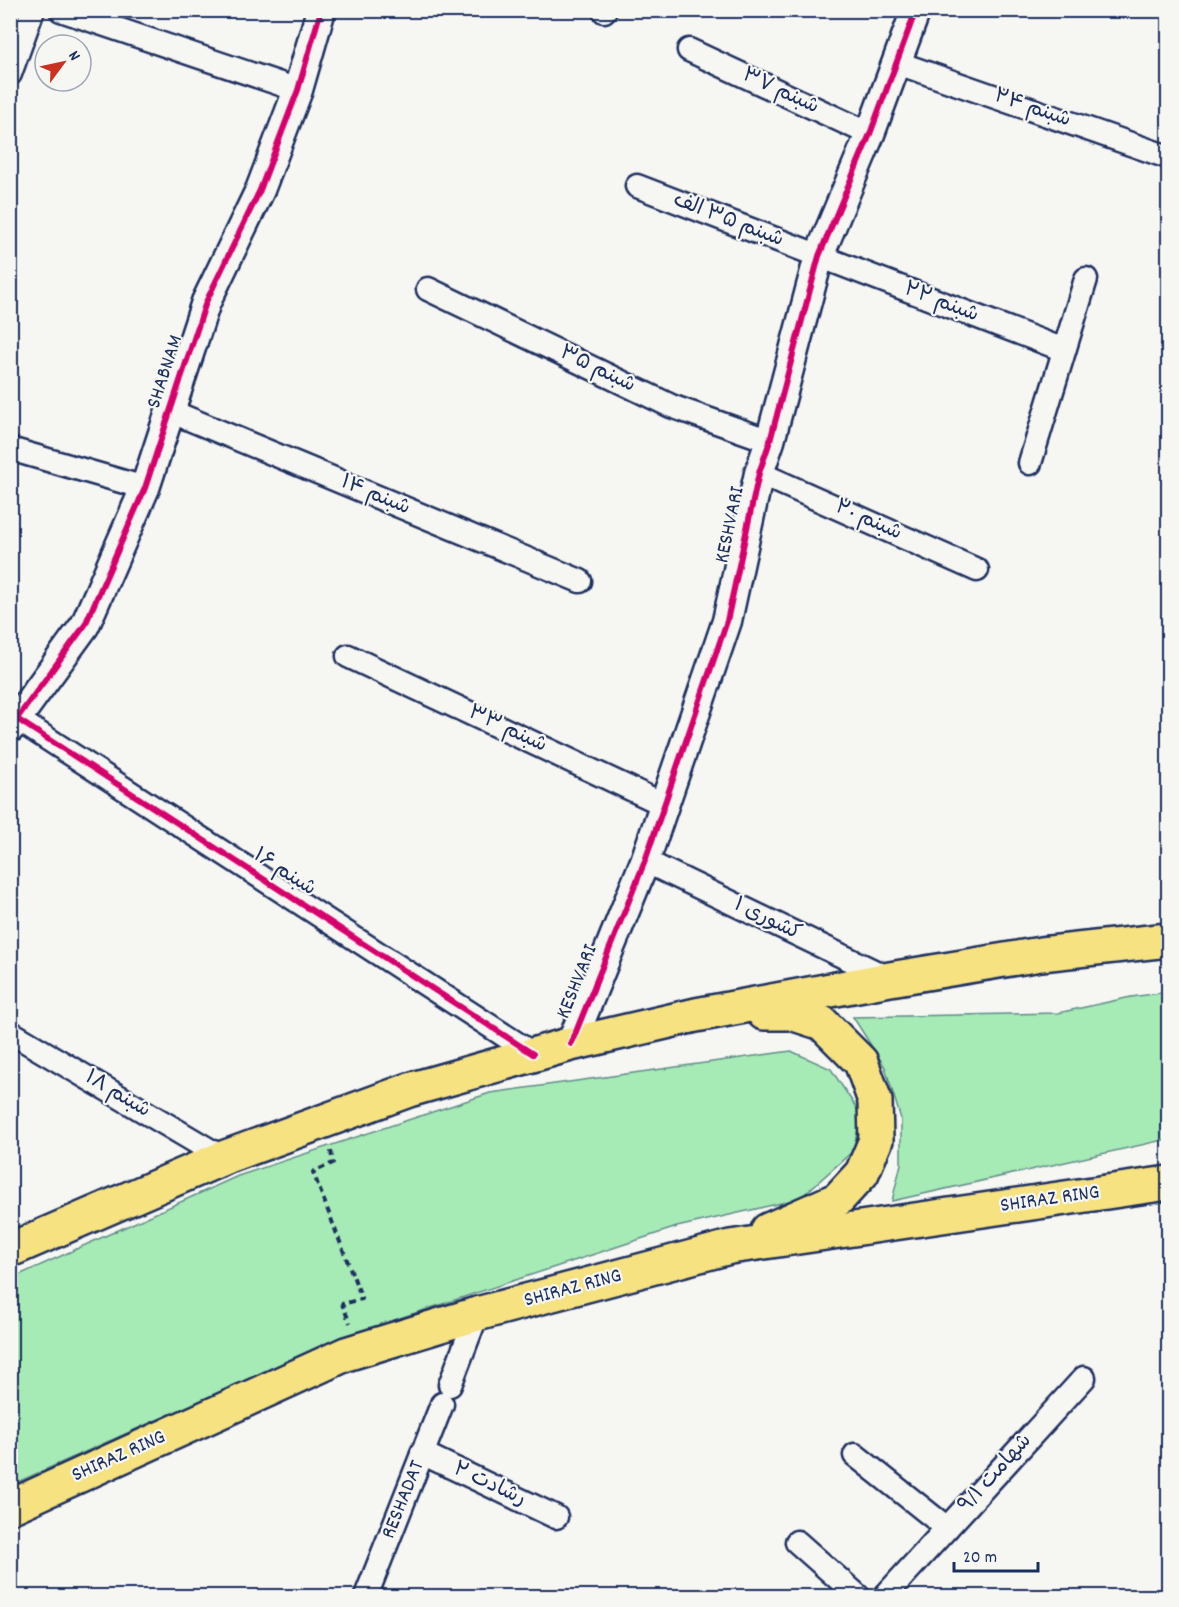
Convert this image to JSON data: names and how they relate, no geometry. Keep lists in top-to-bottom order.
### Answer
{
  "streets": {
    "highway": ["SHIRAZ RING"],
    "street": [
      "۳۷ شبنم",
      "۲۴ شبنم",
      "شبنم ۳۵ الف",
      "۲۲ شبنم",
      "۳۵ شبنم",
      "SHABNAM",
      "۱۴ شبنم",
      "۲۰ شبنم",
      "KESHVARI",
      "۳۳ شبنم",
      "۱۶ شبنم",
      "۱ کشوری",
      "۱۸ شبنم",
      "۹/۱ شهامت",
      "۲ رشادت",
      "RESHADAT"
    ]
  },
  "crossings": [
    ["۳۷ شبنم", "KESHVARI"],
    ["۲۴ شبنم", "KESHVARI"],
    ["شبنم ۳۵ الف", "۲۲ شبنم"],
    ["شبنم ۳۵ الف", "KESHVARI"],
    ["۲۲ شبنم", "KESHVARI"],
    ["۳۵ شبنم", "KESHVARI"],
    ["SHABNAM", "۱۴ شبنم"],
    ["SHABNAM", "۱۶ شبنم"],
    ["۲۰ شبنم", "KESHVARI"],
    ["KESHVARI", "۳۳ شبنم"],
    ["KESHVARI", "۱ کشوری"],
    ["SHIRAZ RING", "RESHADAT"],
    ["۲ رشادت", "RESHADAT"]
  ],
  "scale_bar": "20 m",
  "north": "top right"
}
